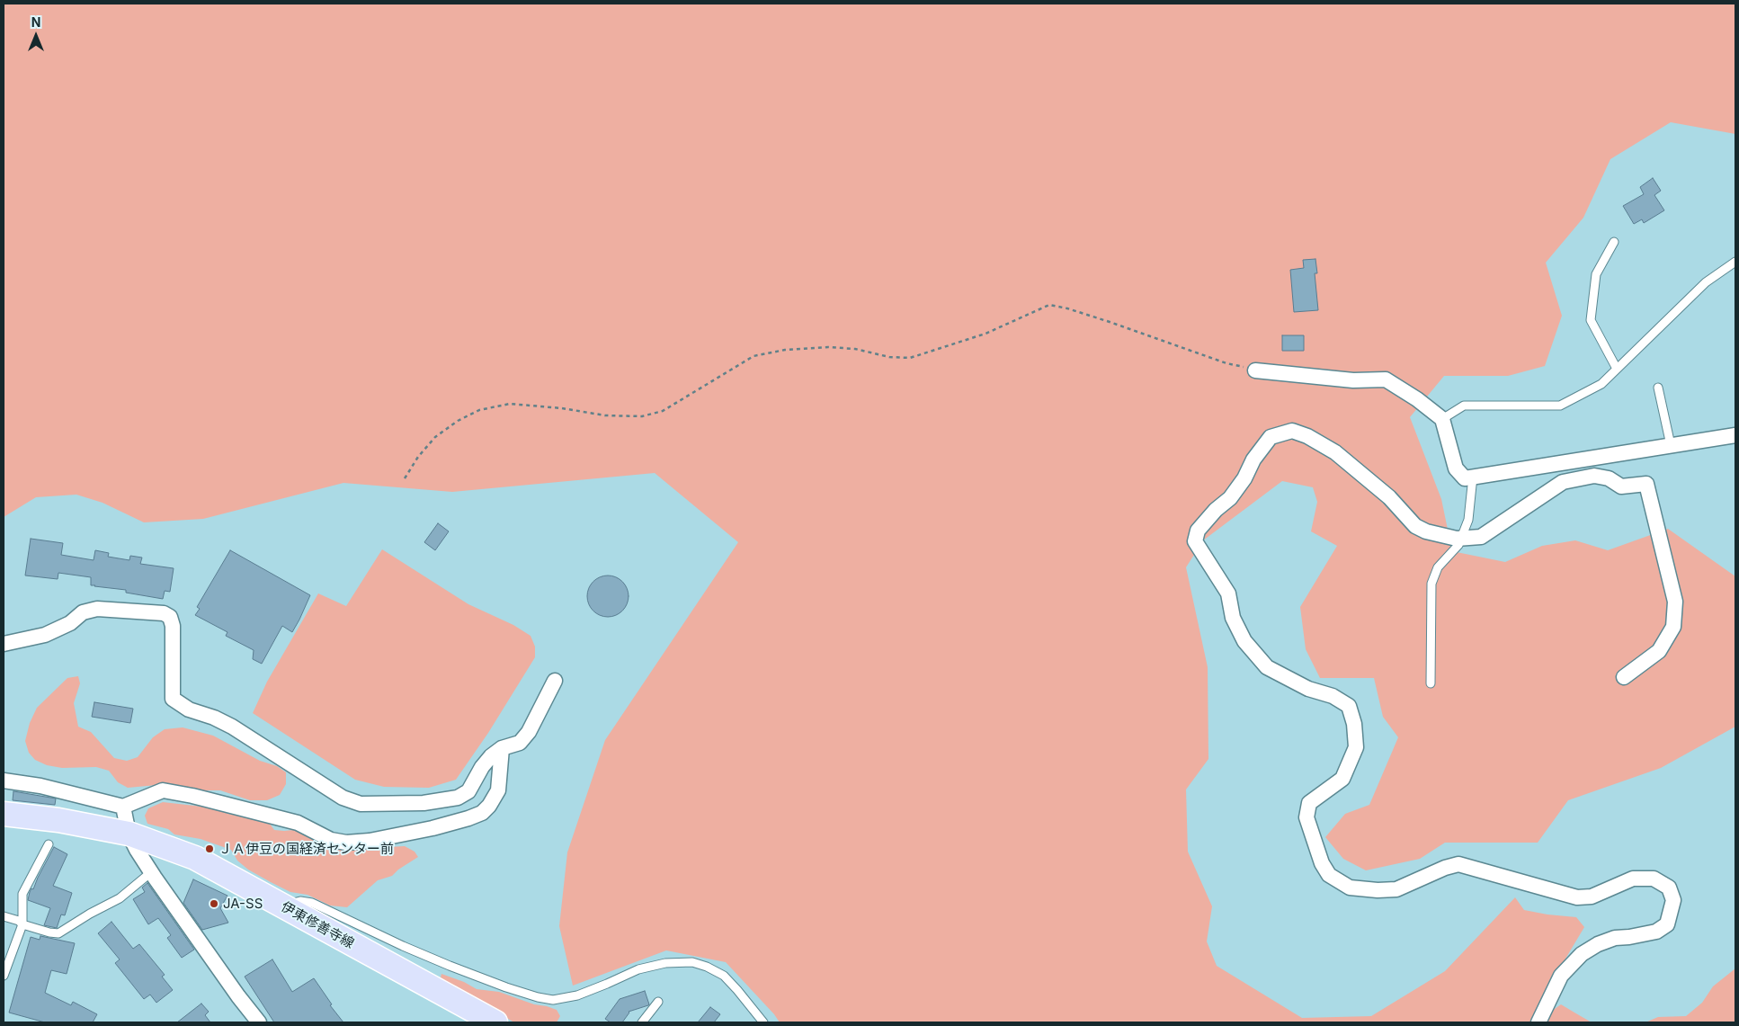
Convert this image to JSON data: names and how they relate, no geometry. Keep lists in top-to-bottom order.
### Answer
{
  "streets": {
    "main road": ["伊東修善寺線"]
  },
  "places": ["ＪＡ伊豆の国経済センター前", "JA-SS"],
  "north": "top"
}
